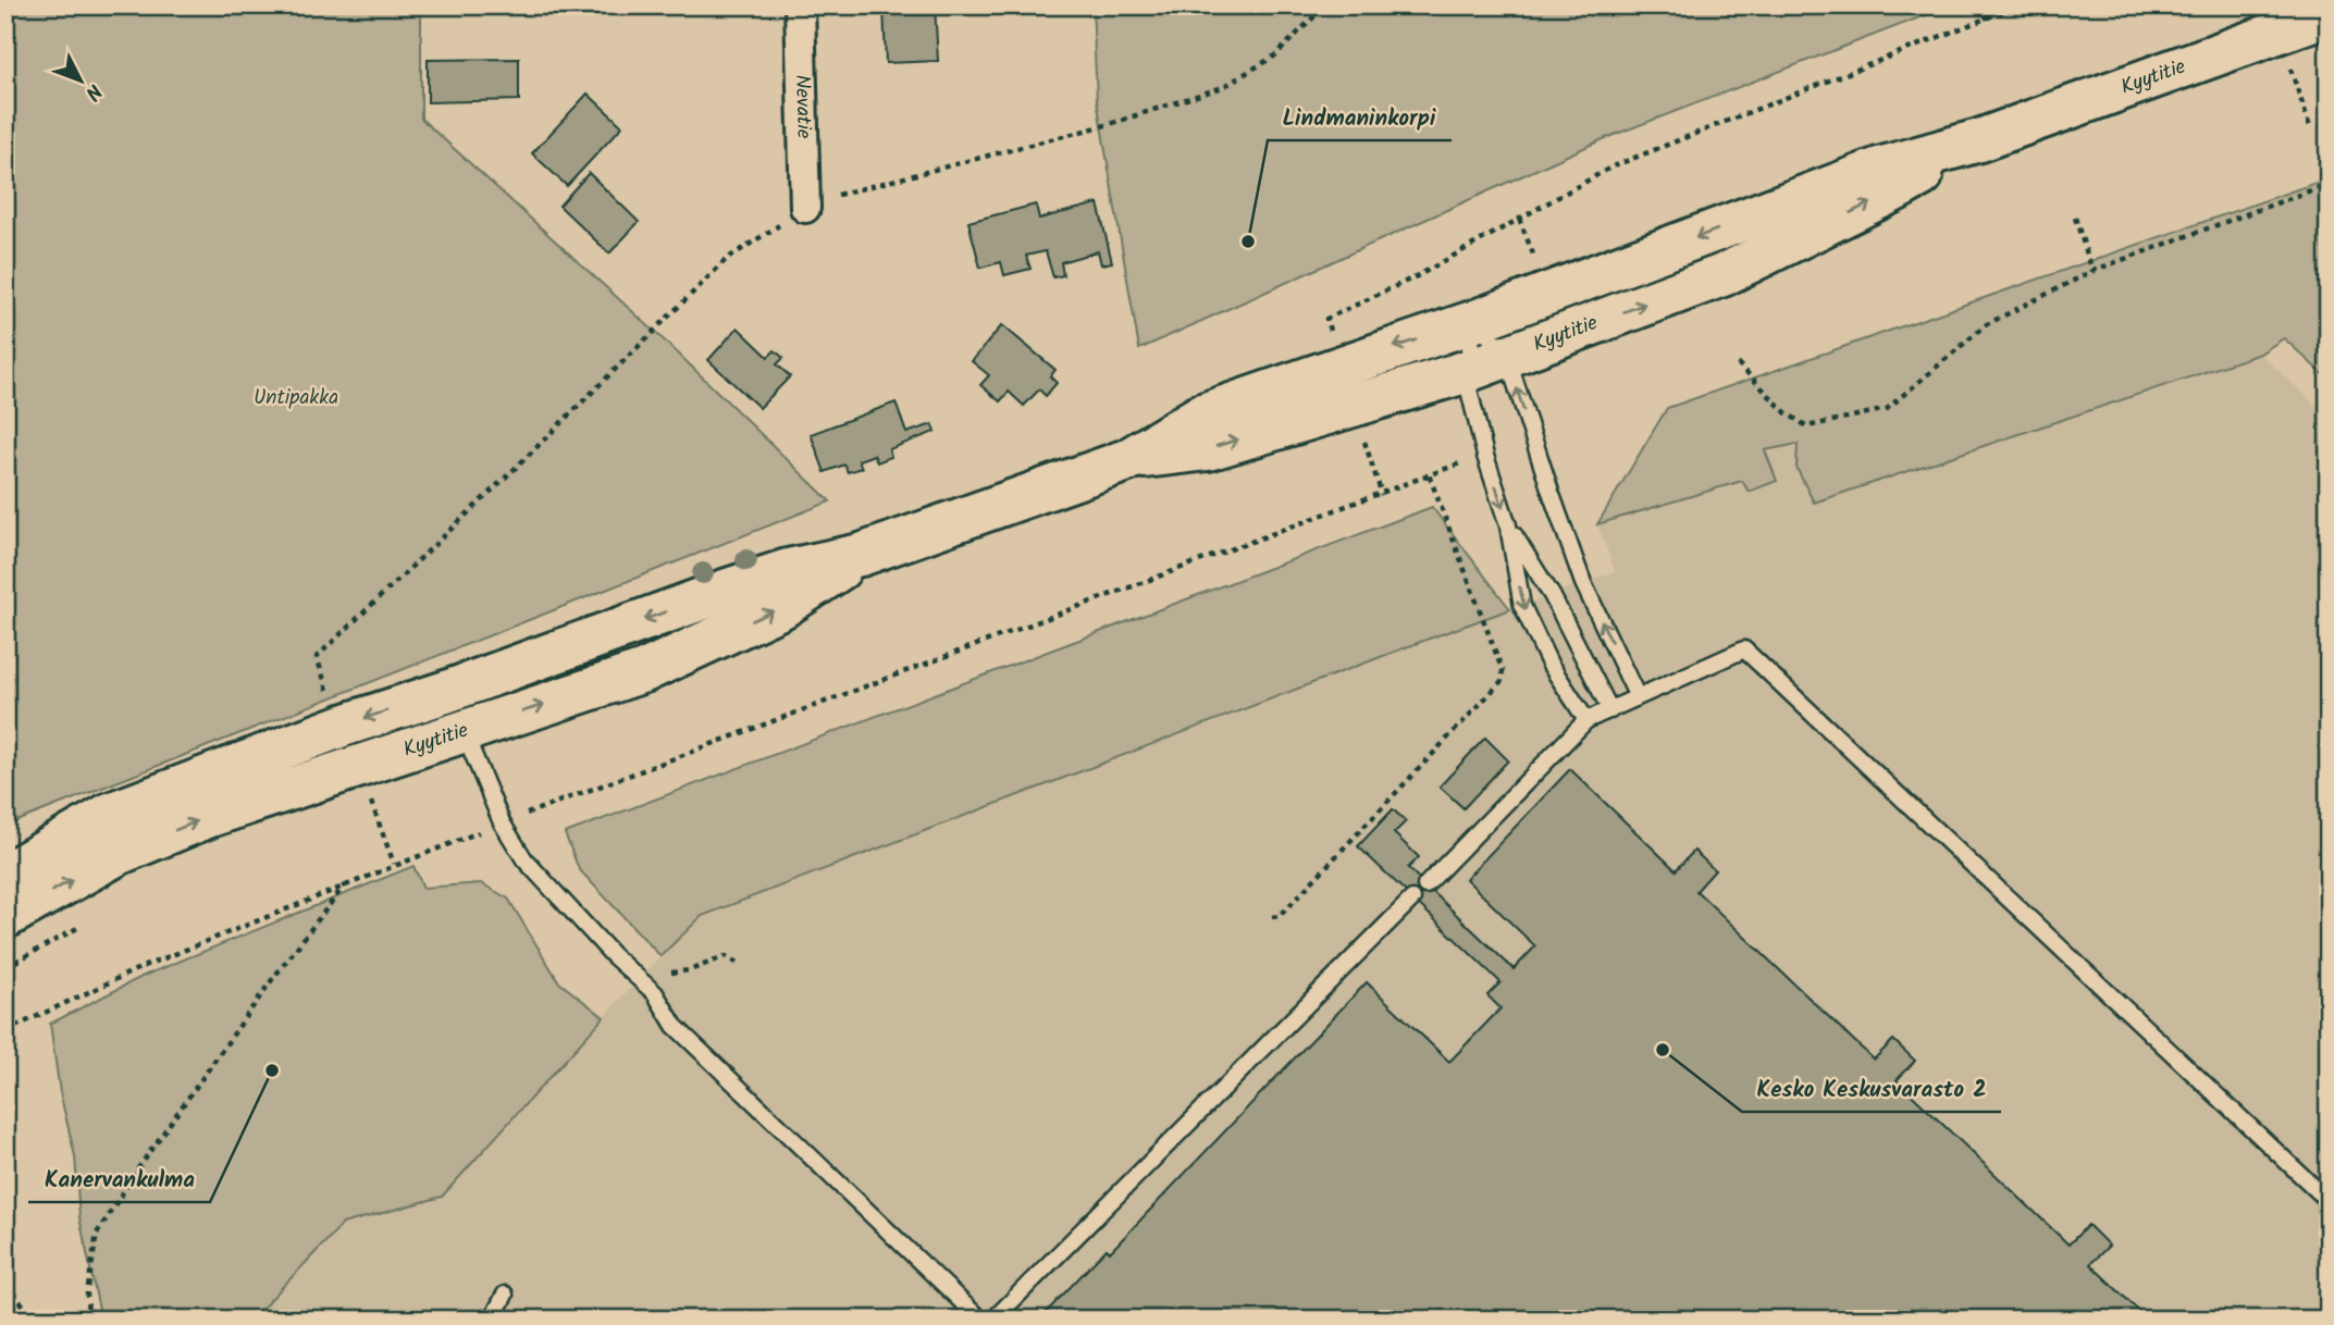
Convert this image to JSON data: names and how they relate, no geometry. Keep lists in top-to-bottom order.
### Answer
{
  "streets": {
    "main road": ["Kyytitie"],
    "street": ["Nevatie"]
  },
  "parks": ["Untipakka"],
  "places": ["Lindmaninkorpi", "Kesko Keskusvarasto 2", "Kanervankulma"],
  "north": "bottom right"
}
